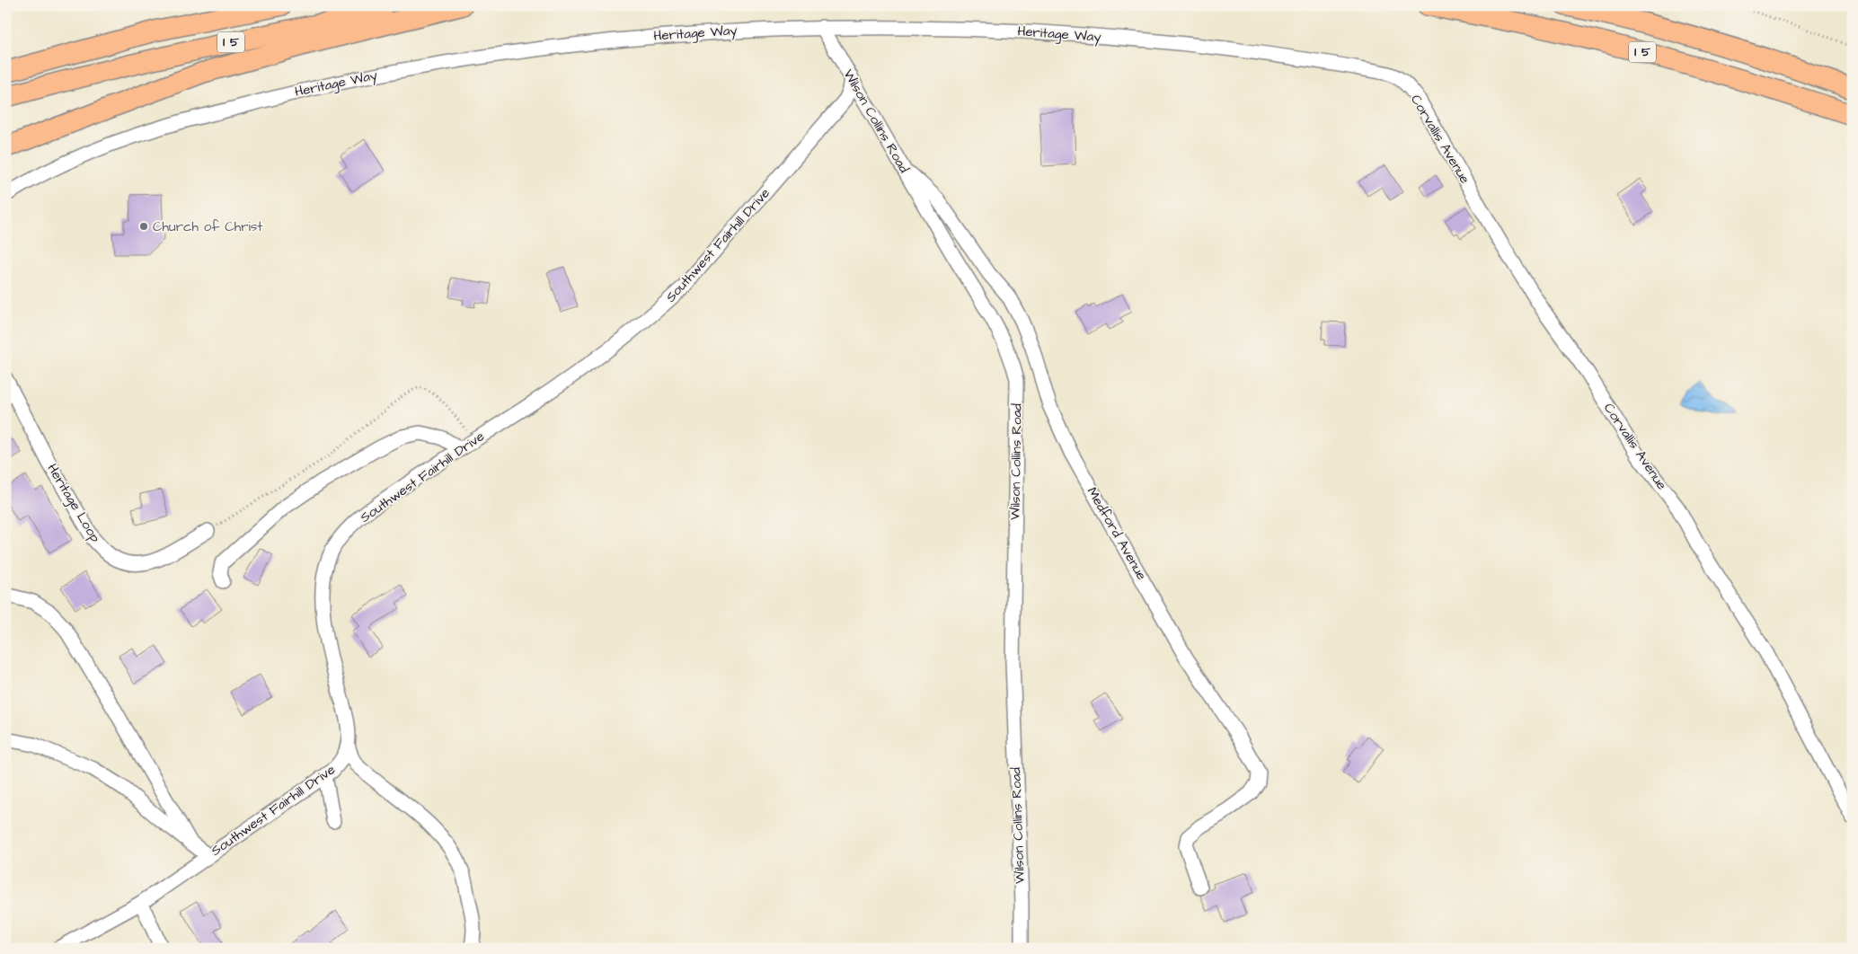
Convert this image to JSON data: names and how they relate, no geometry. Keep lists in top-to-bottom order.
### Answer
{
  "streets": {
    "highway": ["I 5"],
    "street": [
      "Heritage Way",
      "Wilson Collins Road",
      "Corvallis Avenue",
      "Southwest Fairhill Drive",
      "Heritage Loop",
      "Medford Avenue"
    ]
  },
  "crossings": [
    ["Heritage Way", "Wilson Collins Road"],
    ["Heritage Way", "Corvallis Avenue"],
    ["Wilson Collins Road", "Southwest Fairhill Drive"],
    ["Wilson Collins Road", "Medford Avenue"]
  ],
  "places": ["Church of Christ"]
}
